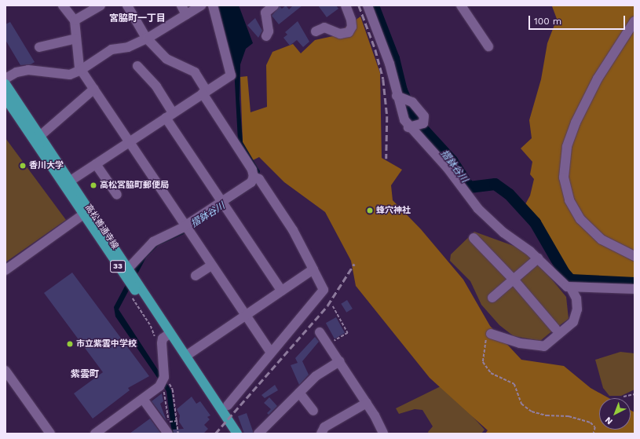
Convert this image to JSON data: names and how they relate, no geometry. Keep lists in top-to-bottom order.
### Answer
{
  "streets": {
    "main road": ["高松善通寺線", "33"]
  },
  "districts": ["宮脇町一丁目", "紫雲町"],
  "water": ["摺鉢谷川"],
  "places": [
    "香川大学",
    "高松宮脇町郵便局",
    "蜂穴神社",
    "市立紫雲中学校"
  ],
  "scale_bar": "100 m",
  "north": "bottom left"
}
